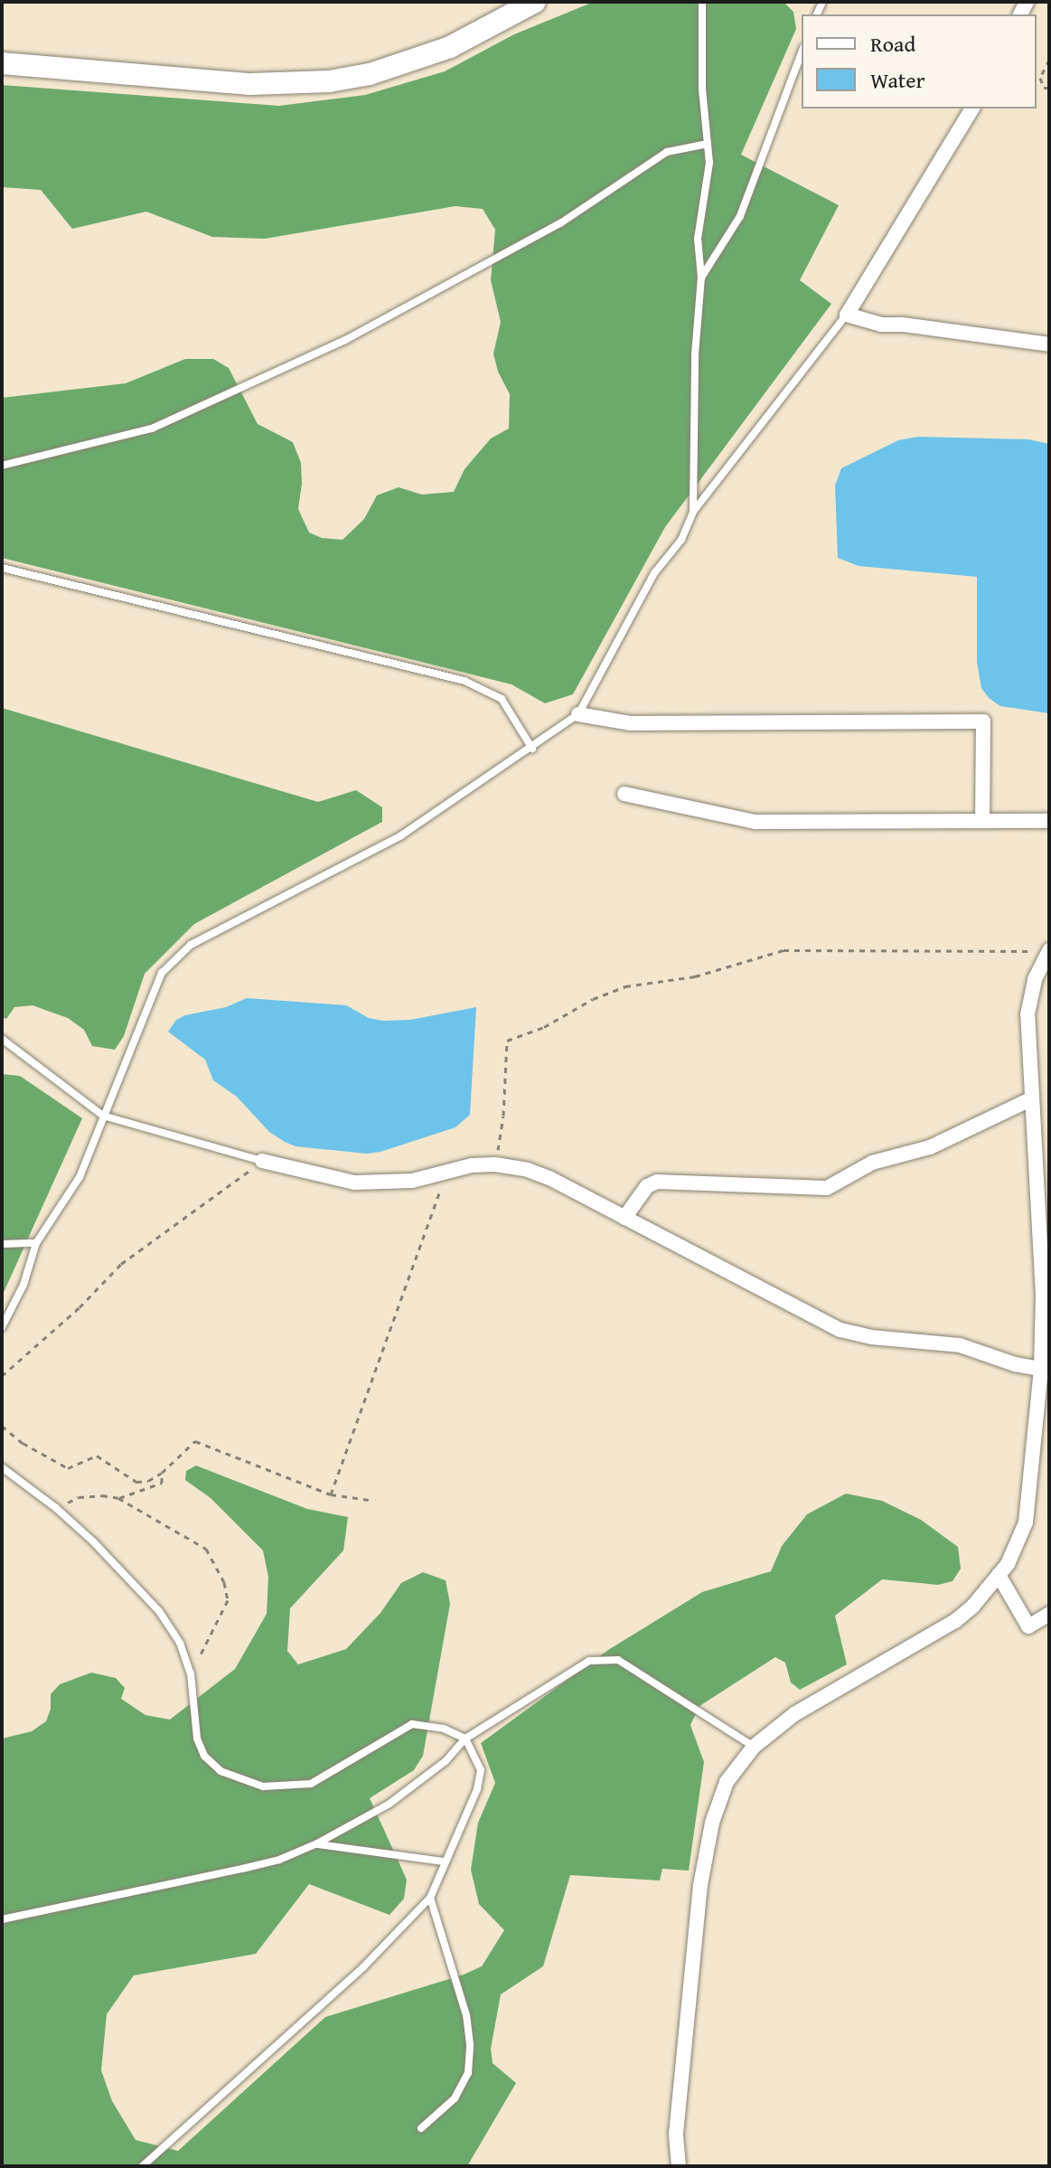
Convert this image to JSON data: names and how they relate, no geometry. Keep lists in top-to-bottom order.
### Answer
{
  "legend": ["Road", "Water"]
}
